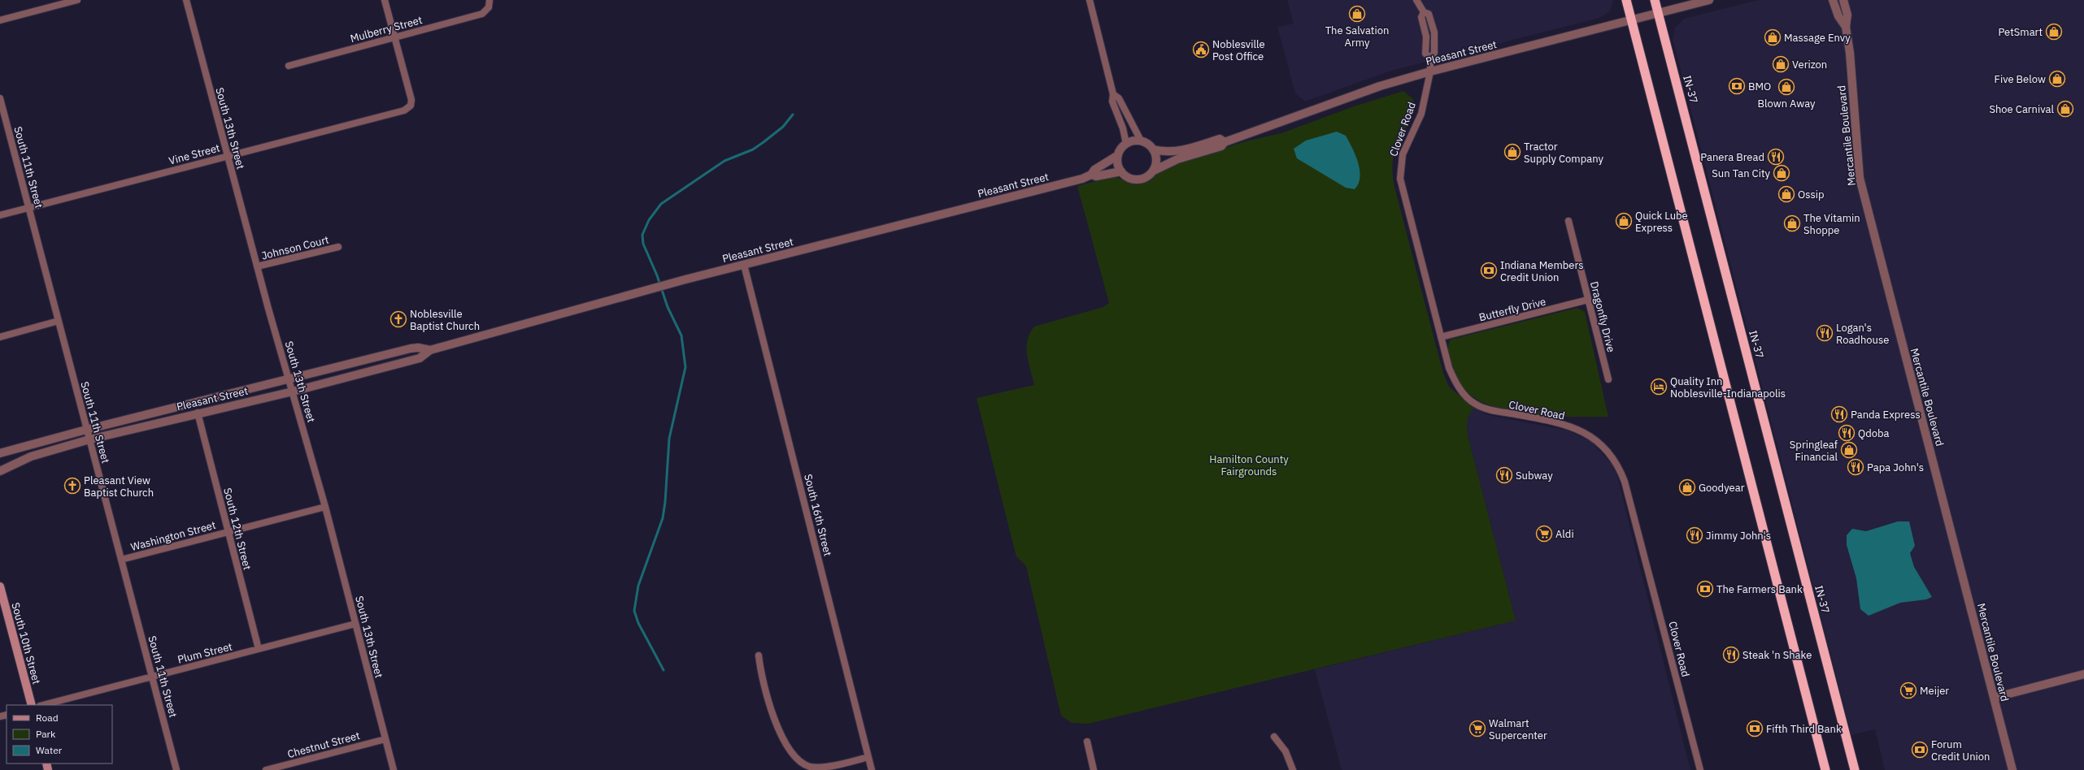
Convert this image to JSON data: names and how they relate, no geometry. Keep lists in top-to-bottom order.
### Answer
{
  "streets": {
    "highway": ["IN-37"],
    "main road": ["South 10th Street"],
    "street": [
      "Mulberry Street",
      "Pleasant Street",
      "South 13th Street",
      "Clover Road",
      "Mercantile Boulevard",
      "Vine Street",
      "South 11th Street",
      "Johnson Court",
      "Butterfly Drive",
      "Dragonfly Drive",
      "South 16th Street",
      "South 12th Street",
      "Washington Street",
      "Plum Street",
      "Chestnut Street"
    ]
  },
  "crossings": [
    ["Mulberry Street", "Vine Street"],
    ["Pleasant Street", "IN-37"],
    ["Pleasant Street", "South 13th Street"],
    ["Pleasant Street", "Clover Road"],
    ["Pleasant Street", "South 11th Street"],
    ["Pleasant Street", "South 16th Street"],
    ["Pleasant Street", "South 12th Street"],
    ["South 13th Street", "Vine Street"],
    ["South 13th Street", "Johnson Court"],
    ["South 13th Street", "Washington Street"],
    ["South 13th Street", "Plum Street"],
    ["South 13th Street", "Chestnut Street"],
    ["Clover Road", "Butterfly Drive"],
    ["Vine Street", "South 11th Street"],
    ["South 11th Street", "Washington Street"],
    ["South 11th Street", "Plum Street"],
    ["Butterfly Drive", "Dragonfly Drive"],
    ["South 12th Street", "Washington Street"],
    ["South 12th Street", "Plum Street"]
  ],
  "parks": ["Hamilton County Fairgrounds"],
  "places": {
    "shop": [
      "The Salvation Army",
      "PetSmart",
      "Massage Envy",
      "Verizon",
      "Five Below",
      "Blown Away",
      "Shoe Carnival",
      "Tractor Supply Company",
      "Sun Tan City",
      "Ossip",
      "Quick Lube Express",
      "The Vitamin Shoppe",
      "Springleaf Financial",
      "Goodyear"
    ],
    "public building": ["Noblesville Post Office"],
    "bank": [
      "BMO",
      "Indiana Members Credit Union",
      "The Farmers Bank",
      "Fifth Third Bank",
      "Forum Credit Union"
    ],
    "restaurant": [
      "Panera Bread",
      "Logan's Roadhouse",
      "Panda Express",
      "Qdoba",
      "Papa John's",
      "Subway",
      "Jimmy John's",
      "Steak 'n Shake"
    ],
    "church": ["Noblesville Baptist Church", "Pleasant View Baptist Church"],
    "hotel": ["Quality Inn Noblesville-Indianapolis"],
    "supermarket": ["Aldi", "Meijer", "Walmart Supercenter"]
  },
  "legend": ["Road", "Park", "Water"]
}
